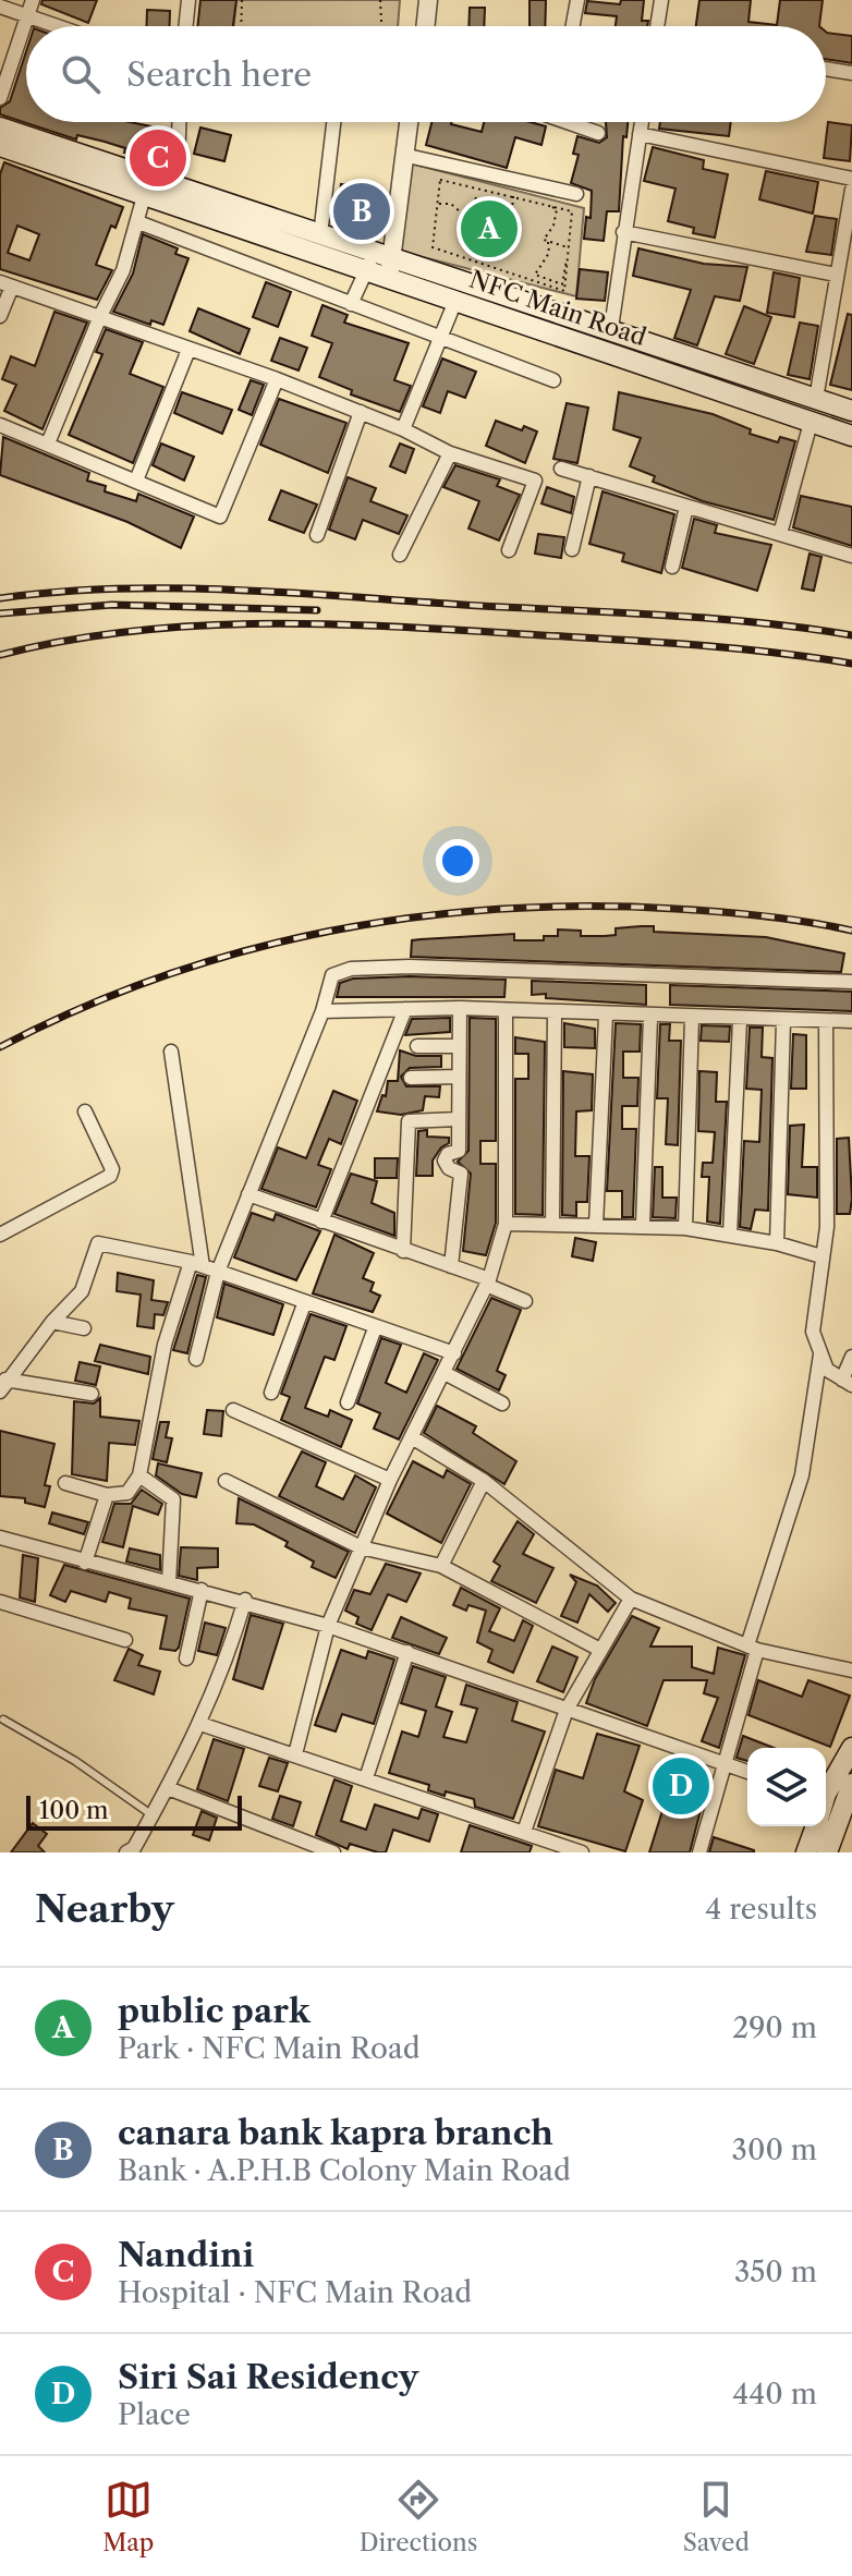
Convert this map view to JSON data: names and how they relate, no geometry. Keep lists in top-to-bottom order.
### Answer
{
  "streets": {
    "main road": ["NFC Main Road"]
  },
  "scale_bar": "100 m",
  "page": {
    "search": "Search here",
    "pins": [
      "C",
      "B",
      "A",
      "D"
    ],
    "scale": "100 m",
    "heading": ["Nearby", "4 results"],
    "list": [
      {
        "mark": "A",
        "name": "public park",
        "note": "Park · NFC Main Road",
        "value": "290 m"
      },
      {
        "mark": "B",
        "name": "canara bank kapra branch",
        "note": "Bank · A.P.H.B Colony Main Road",
        "value": "300 m"
      },
      {
        "mark": "C",
        "name": "Nandini",
        "note": "Hospital · NFC Main Road",
        "value": "350 m"
      },
      {
        "mark": "D",
        "name": "Siri Sai Residency",
        "note": "Place",
        "value": "440 m"
      }
    ],
    "nav": ["Map", "Directions", "Saved"]
  }
}
